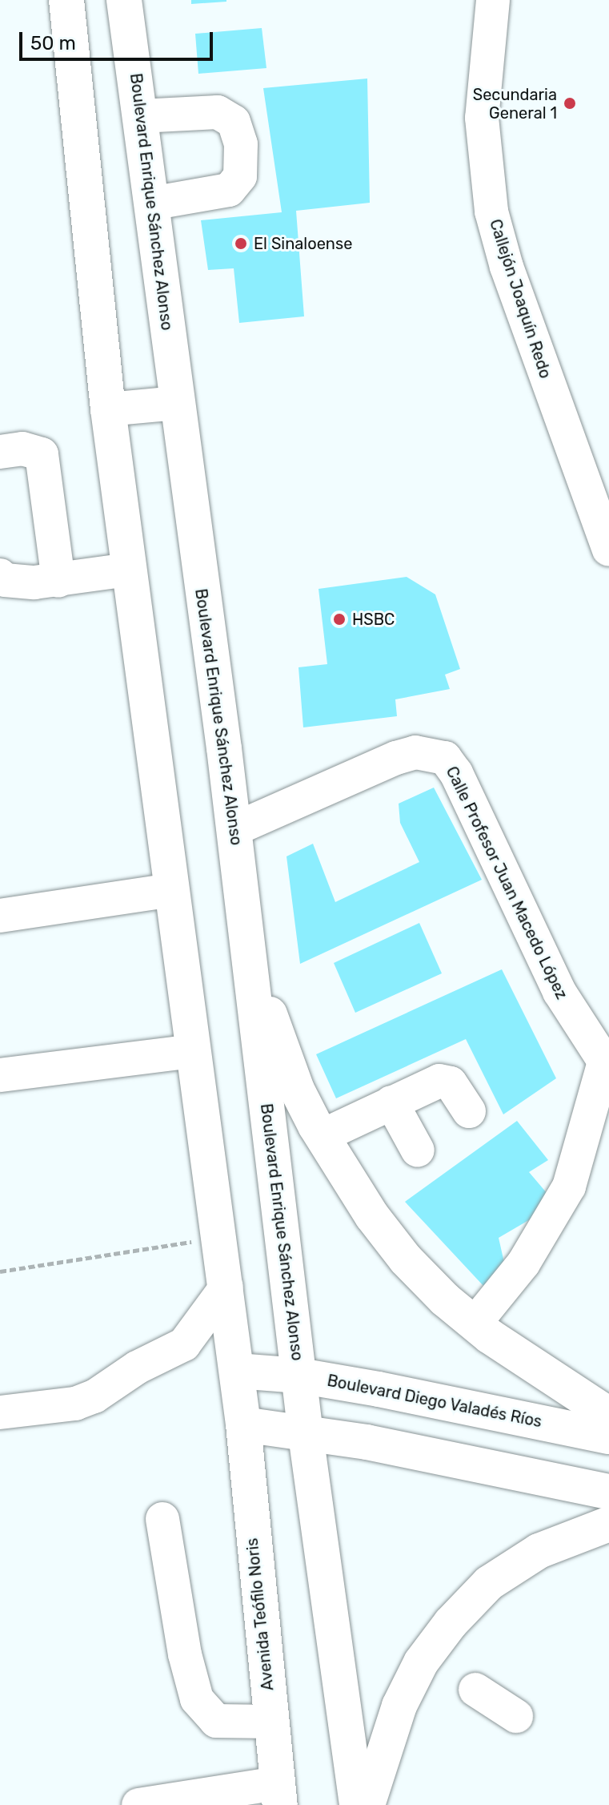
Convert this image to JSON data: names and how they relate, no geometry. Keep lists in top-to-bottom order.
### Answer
{
  "streets": {
    "main road": ["Boulevard Enrique Sánchez Alonso", "Boulevard Diego Valadés Ríos", "Avenida Teófilo Noris"],
    "street": ["Callejón Joaquín Redo", "Calle Profesor Juan Macedo López"]
  },
  "crossings": [
    ["Boulevard Enrique Sánchez Alonso", "Calle Profesor Juan Macedo López"],
    ["Boulevard Enrique Sánchez Alonso", "Boulevard Diego Valadés Ríos"]
  ],
  "places": ["Secundaria General 1", "El Sinaloense", "HSBC"],
  "scale_bar": "50 m"
}
